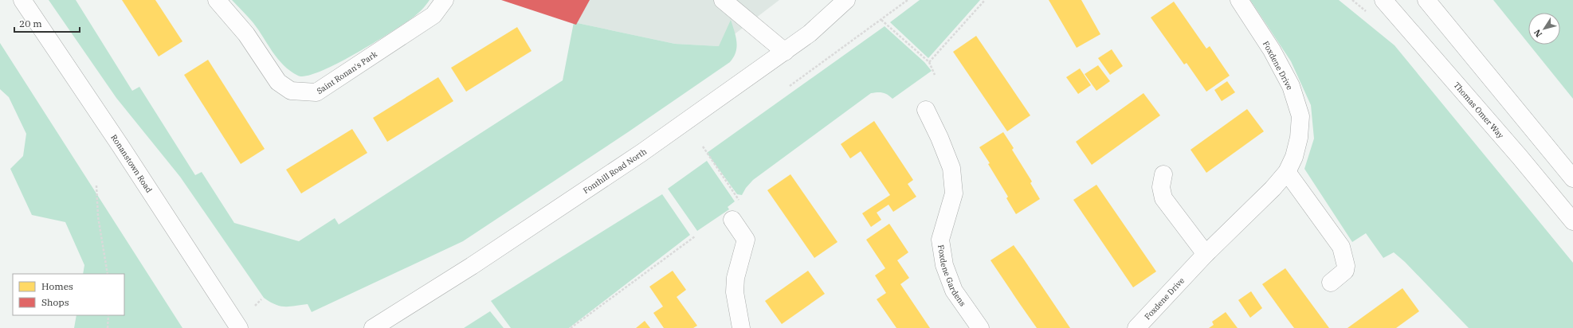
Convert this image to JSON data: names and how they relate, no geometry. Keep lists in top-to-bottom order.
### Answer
{
  "streets": {
    "street": [
      "Foxdene Drive",
      "Saint Ronan's Park",
      "Thomas Omer Way",
      "Ronanstown Road",
      "Fonthill Road North",
      "Foxdene Gardens"
    ]
  },
  "legend": ["Homes", "Shops"],
  "scale_bar": "20 m",
  "north": "bottom left"
}
